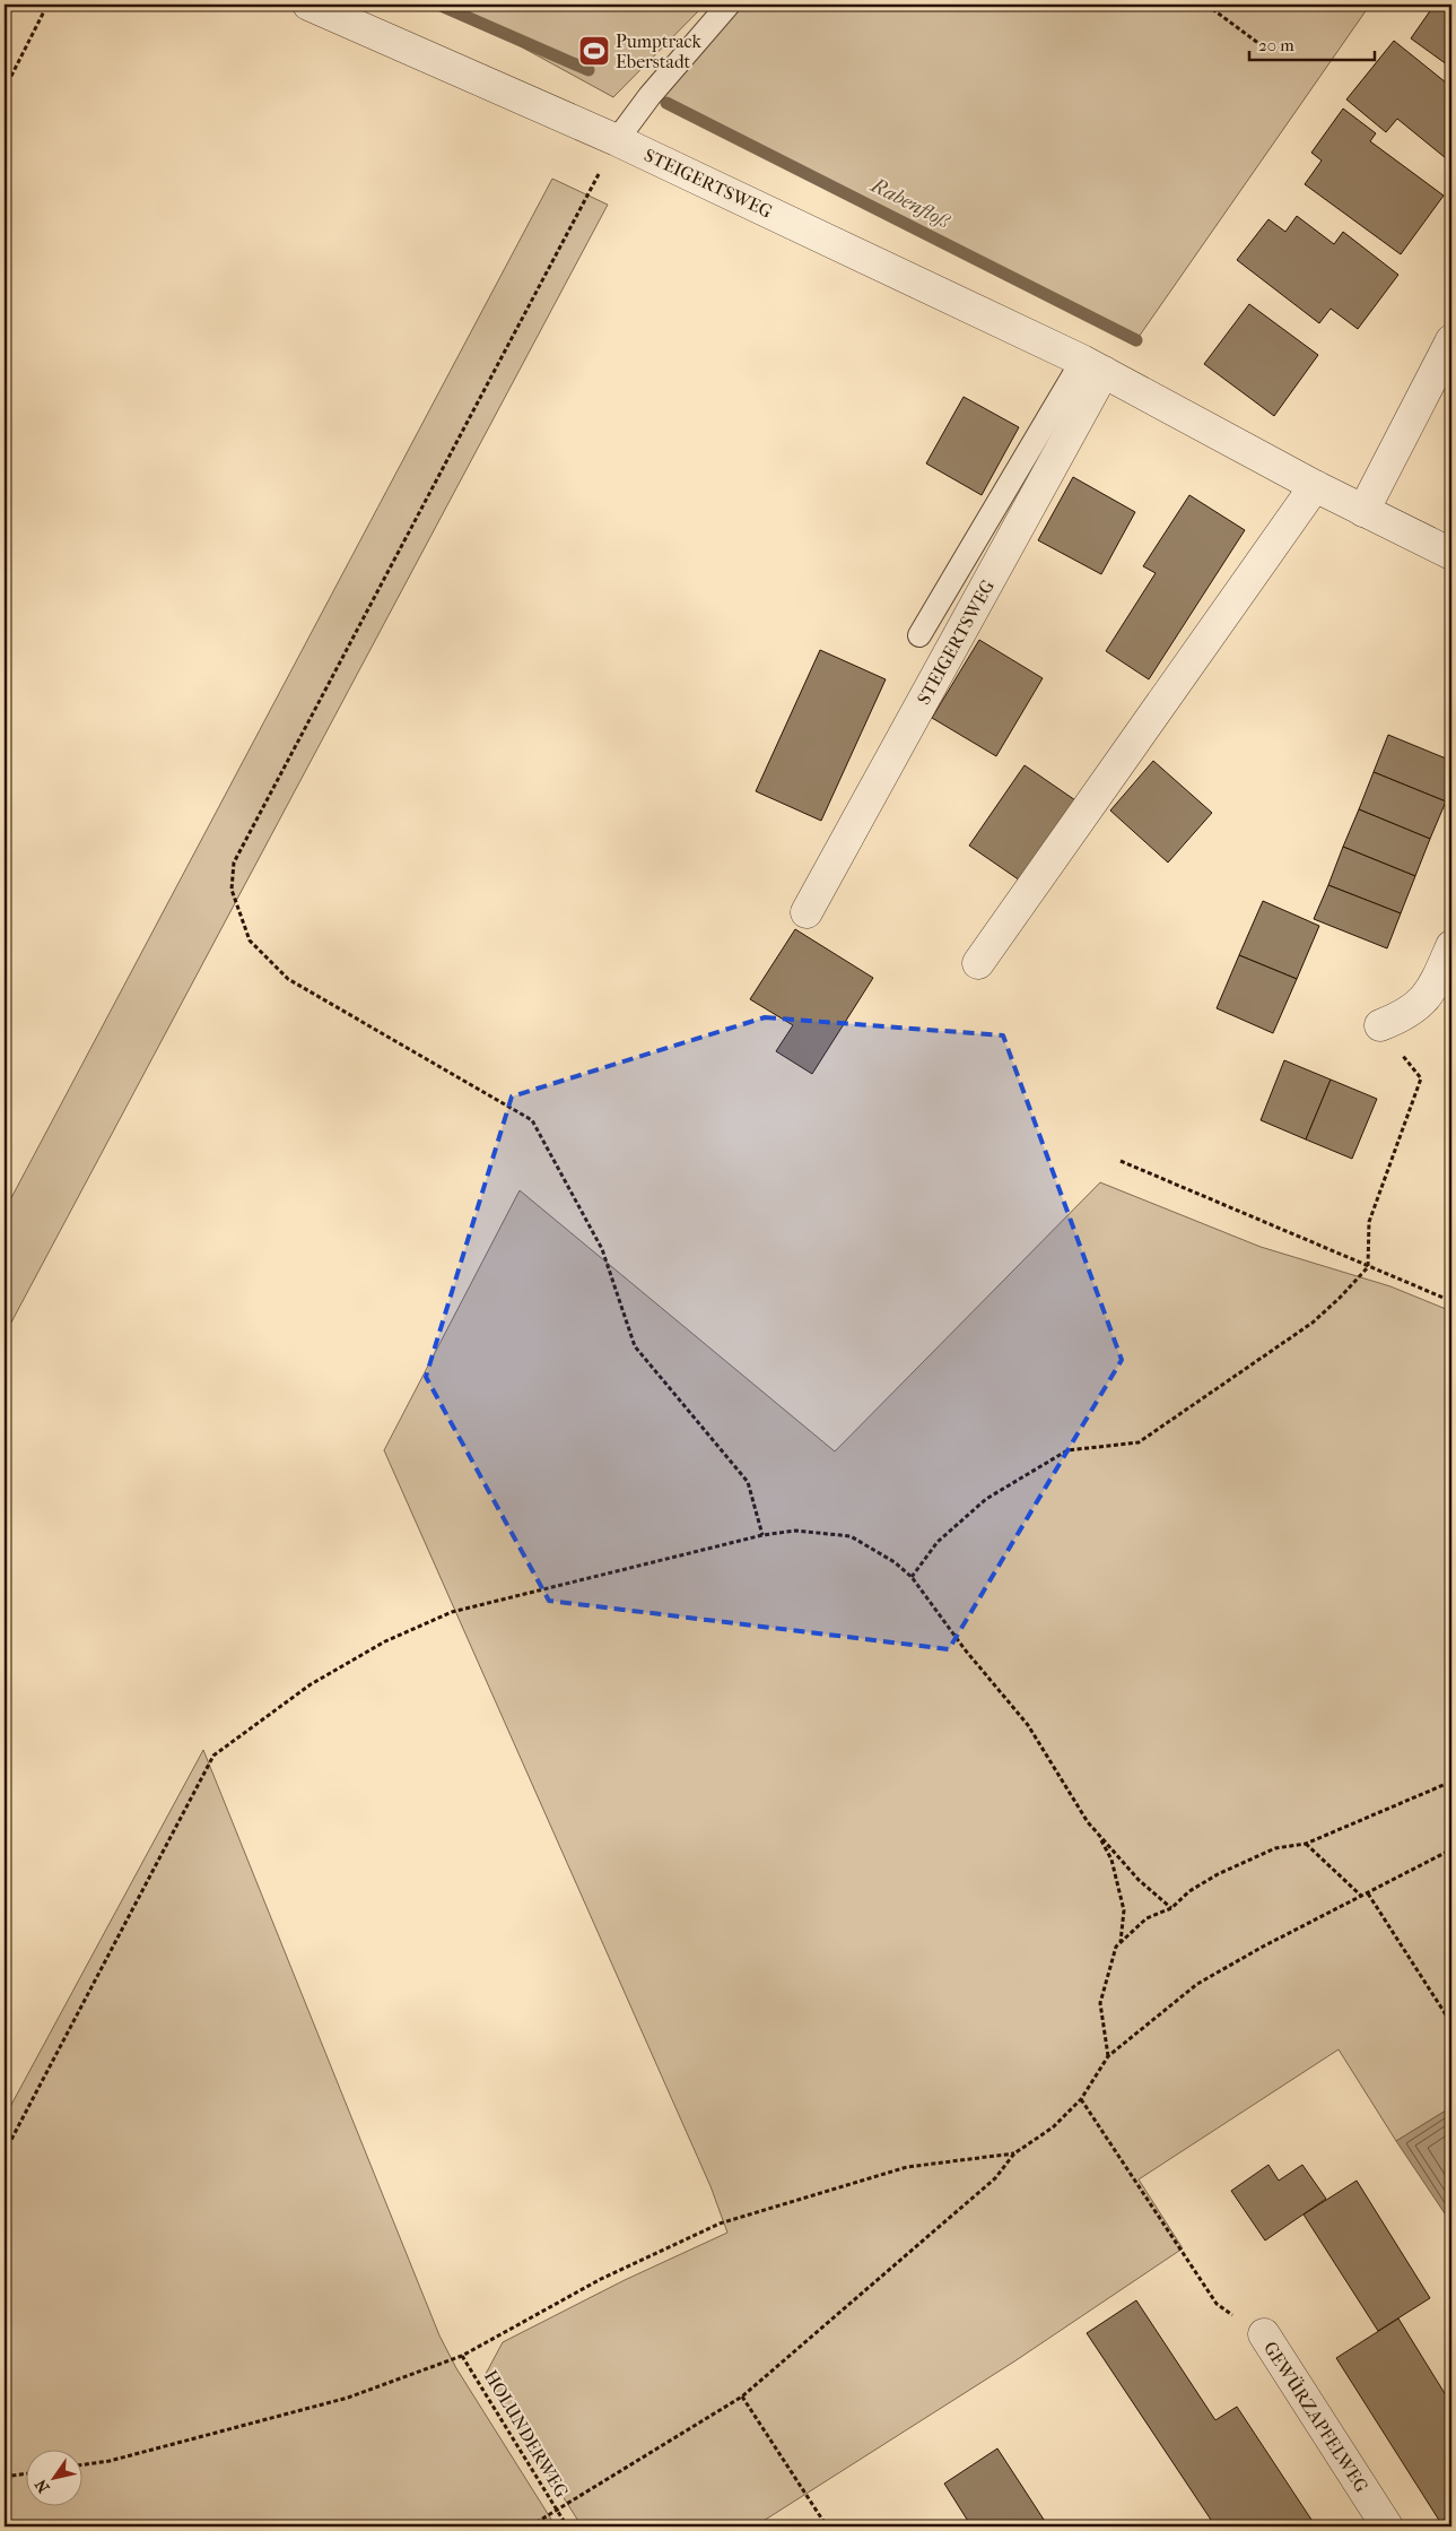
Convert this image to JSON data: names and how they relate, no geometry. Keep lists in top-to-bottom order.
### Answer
{
  "streets": {
    "street": ["STEIGERTSWEG", "GEWÜRZAPFELWEG"],
    "path": ["HOLUNDERWEG"]
  },
  "water": ["Rabenfloß"],
  "places": {
    "sports": ["Pumptrack Eberstadt"]
  },
  "scale_bar": "20 m",
  "north": "bottom left"
}
